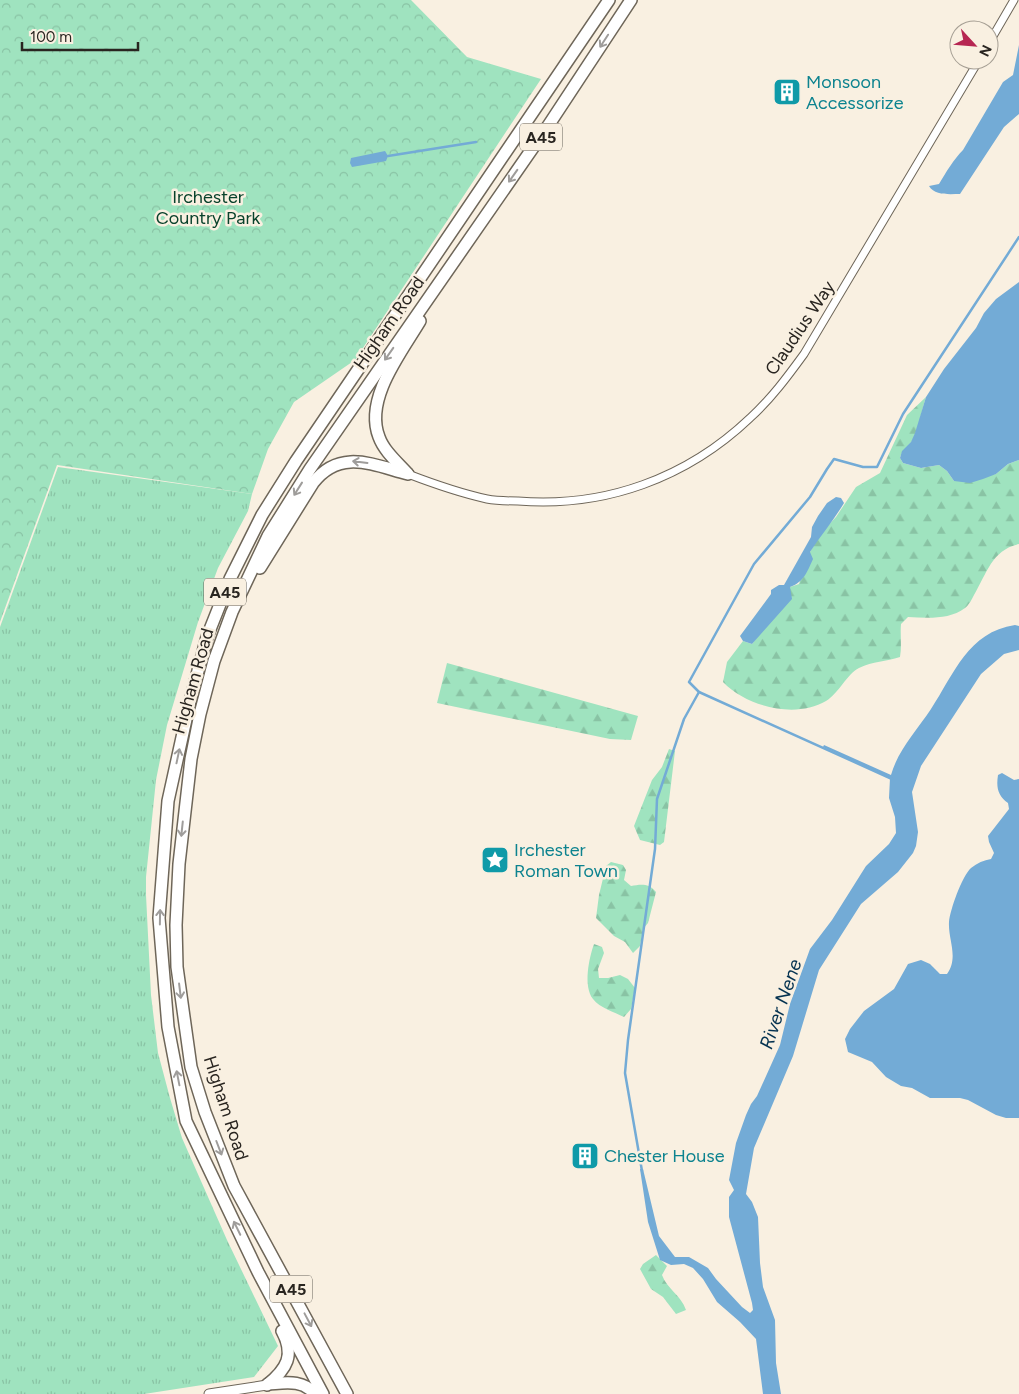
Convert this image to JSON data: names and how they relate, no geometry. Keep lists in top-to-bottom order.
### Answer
{
  "streets": {
    "highway": ["A45", "Higham Road"],
    "street": ["Claudius Way"]
  },
  "water": ["River Nene"],
  "parks": ["Irchester Country Park"],
  "places": {
    "building": ["Monsoon Accessorize", "Chester House"],
    "place": ["Irchester Roman Town"]
  },
  "scale_bar": "100 m",
  "north": "bottom right"
}
